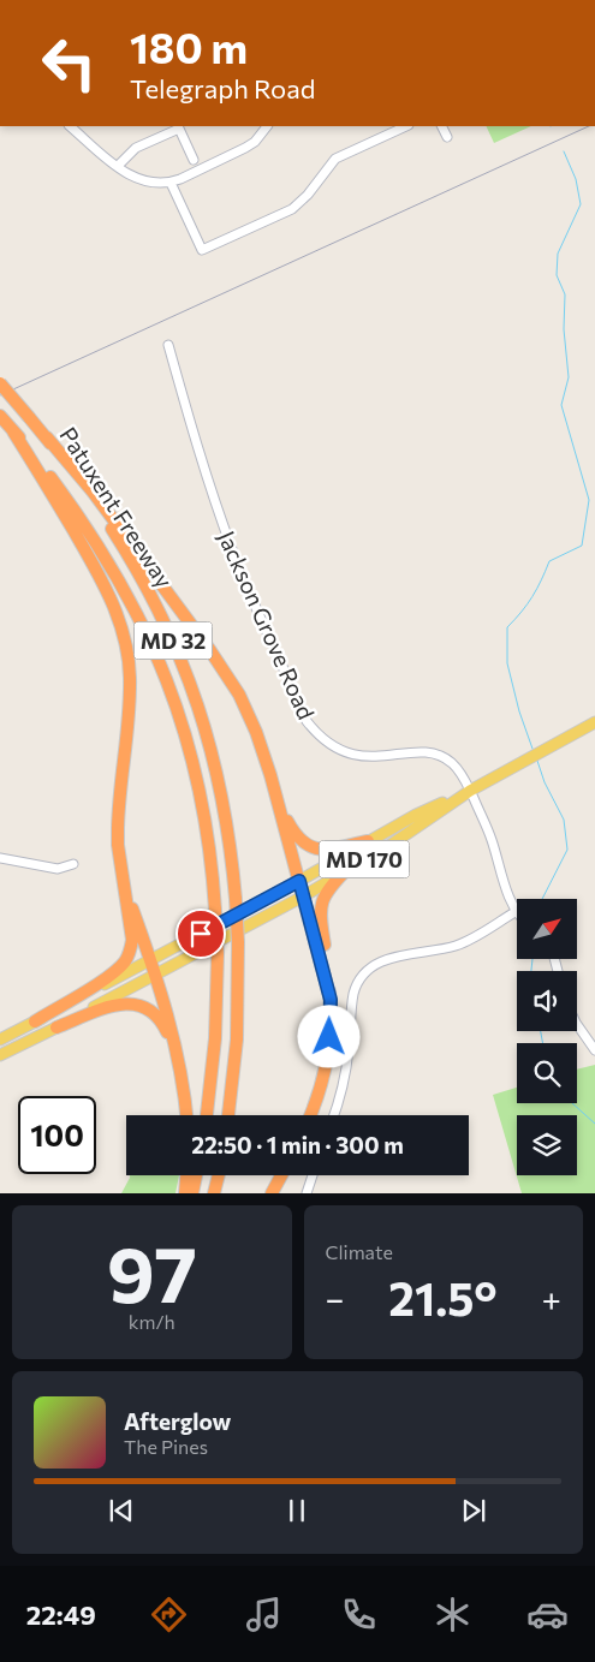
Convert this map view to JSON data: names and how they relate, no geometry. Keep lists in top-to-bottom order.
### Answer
{
  "streets": {
    "highway": ["Patuxent Freeway", "MD 32"],
    "main road": ["MD 170"],
    "street": ["Jackson Grove Road"]
  },
  "crossings": [
    ["Jackson Grove Road", "MD 170"]
  ],
  "north": "top right",
  "page": {
    "turn": ["180 m", "Telegraph Road"],
    "limit": "100",
    "trip": "22:50 · 1 min · 300 m",
    "tile": [
      ["97", "km/h"],
      "Climate"
    ],
    "heat": ["−", "21.5°", "+"],
    "song": ["Afterglow", "The Pines"],
    "tabs": "22:49"
  }
}
